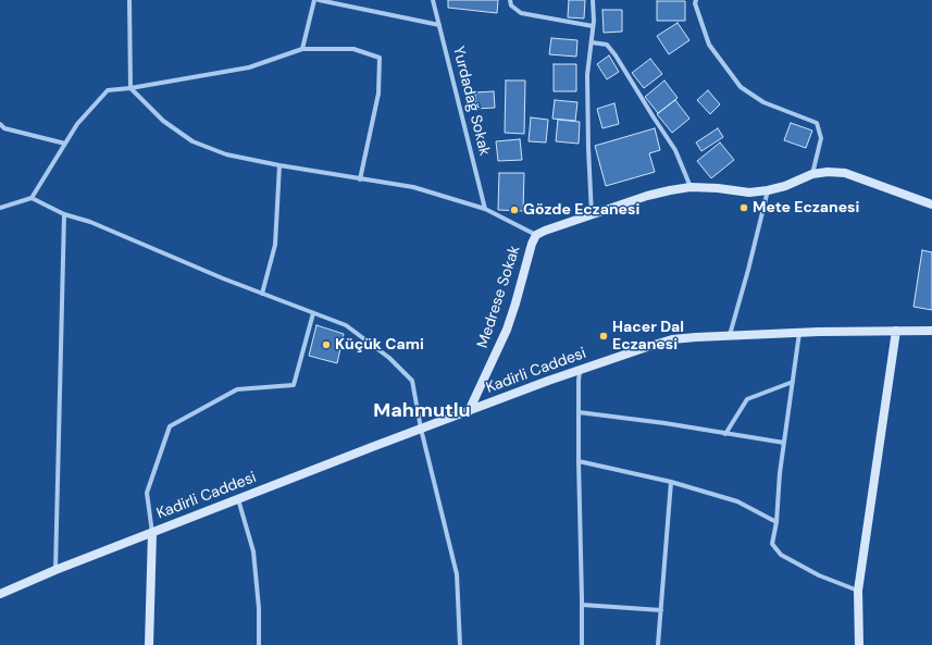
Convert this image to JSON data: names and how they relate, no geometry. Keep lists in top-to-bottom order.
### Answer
{
  "streets": {
    "street": ["Yurdadağ Sokak", "Medrese Sokak", "Kadirli Caddesi"]
  },
  "crossings": [
    ["Medrese Sokak", "Kadirli Caddesi"]
  ],
  "districts": ["Mahmutlu"],
  "places": [
    "Mete Eczanesi",
    "Gözde Eczanesi",
    "Hacer Dal Eczanesi",
    "Küçük Cami"
  ]
}
